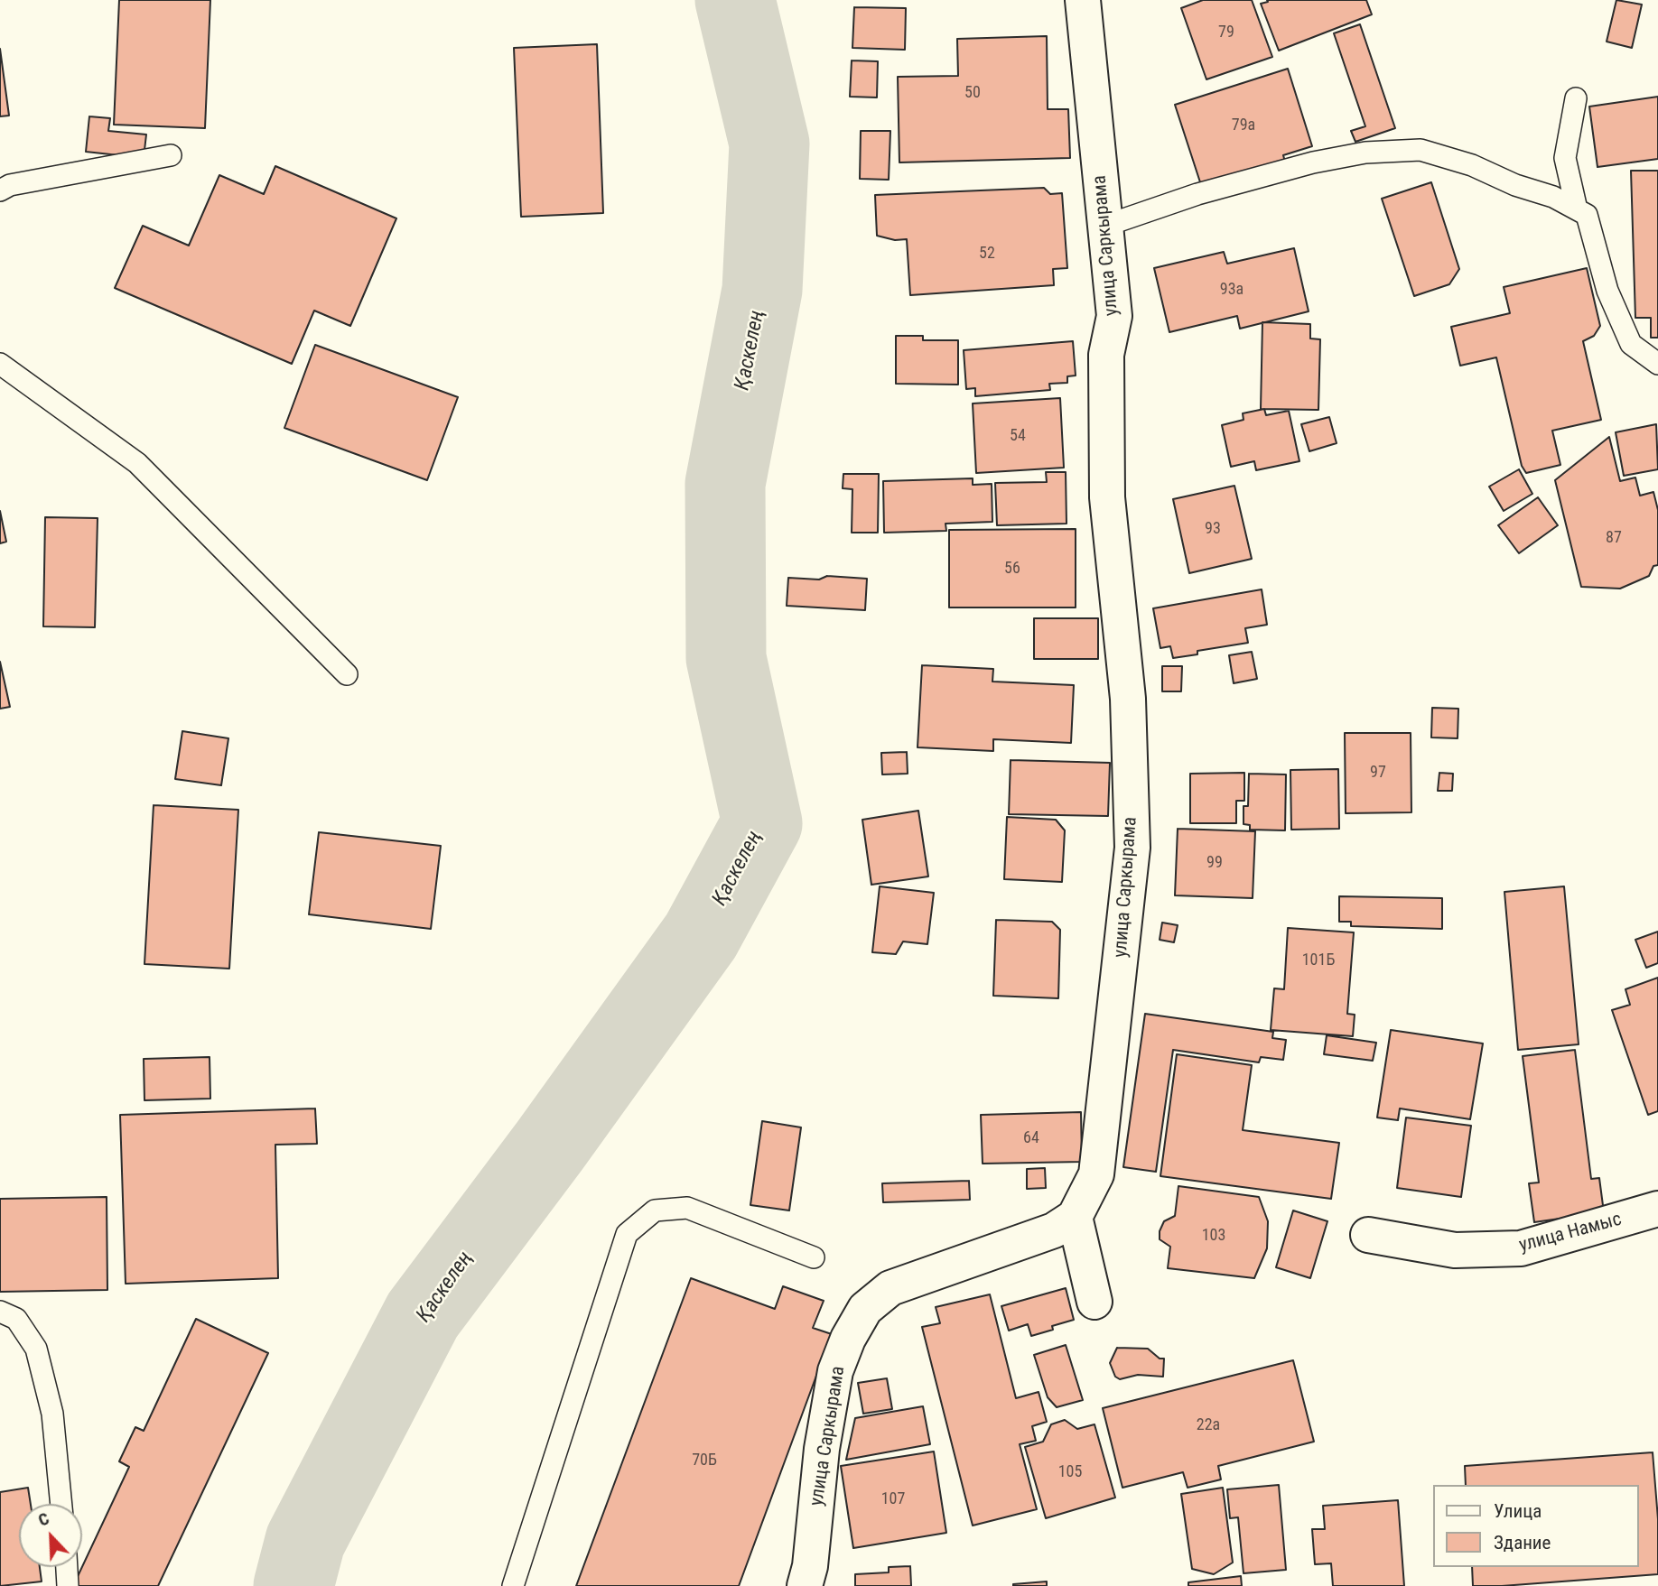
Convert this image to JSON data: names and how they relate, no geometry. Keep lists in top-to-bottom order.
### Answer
{
  "streets": {
    "street": ["улица Саркырама", "улица Намыс"]
  },
  "water": ["Қаскелең"],
  "house_numbers": [
    "79",
    "50",
    "79а",
    "52",
    "93а",
    "54",
    "93",
    "87",
    "56",
    "97",
    "99",
    "101Б",
    "64",
    "103",
    "22а",
    "70Б",
    "105",
    "107"
  ],
  "legend": ["Улица", "Здание"],
  "north": "top left"
}
